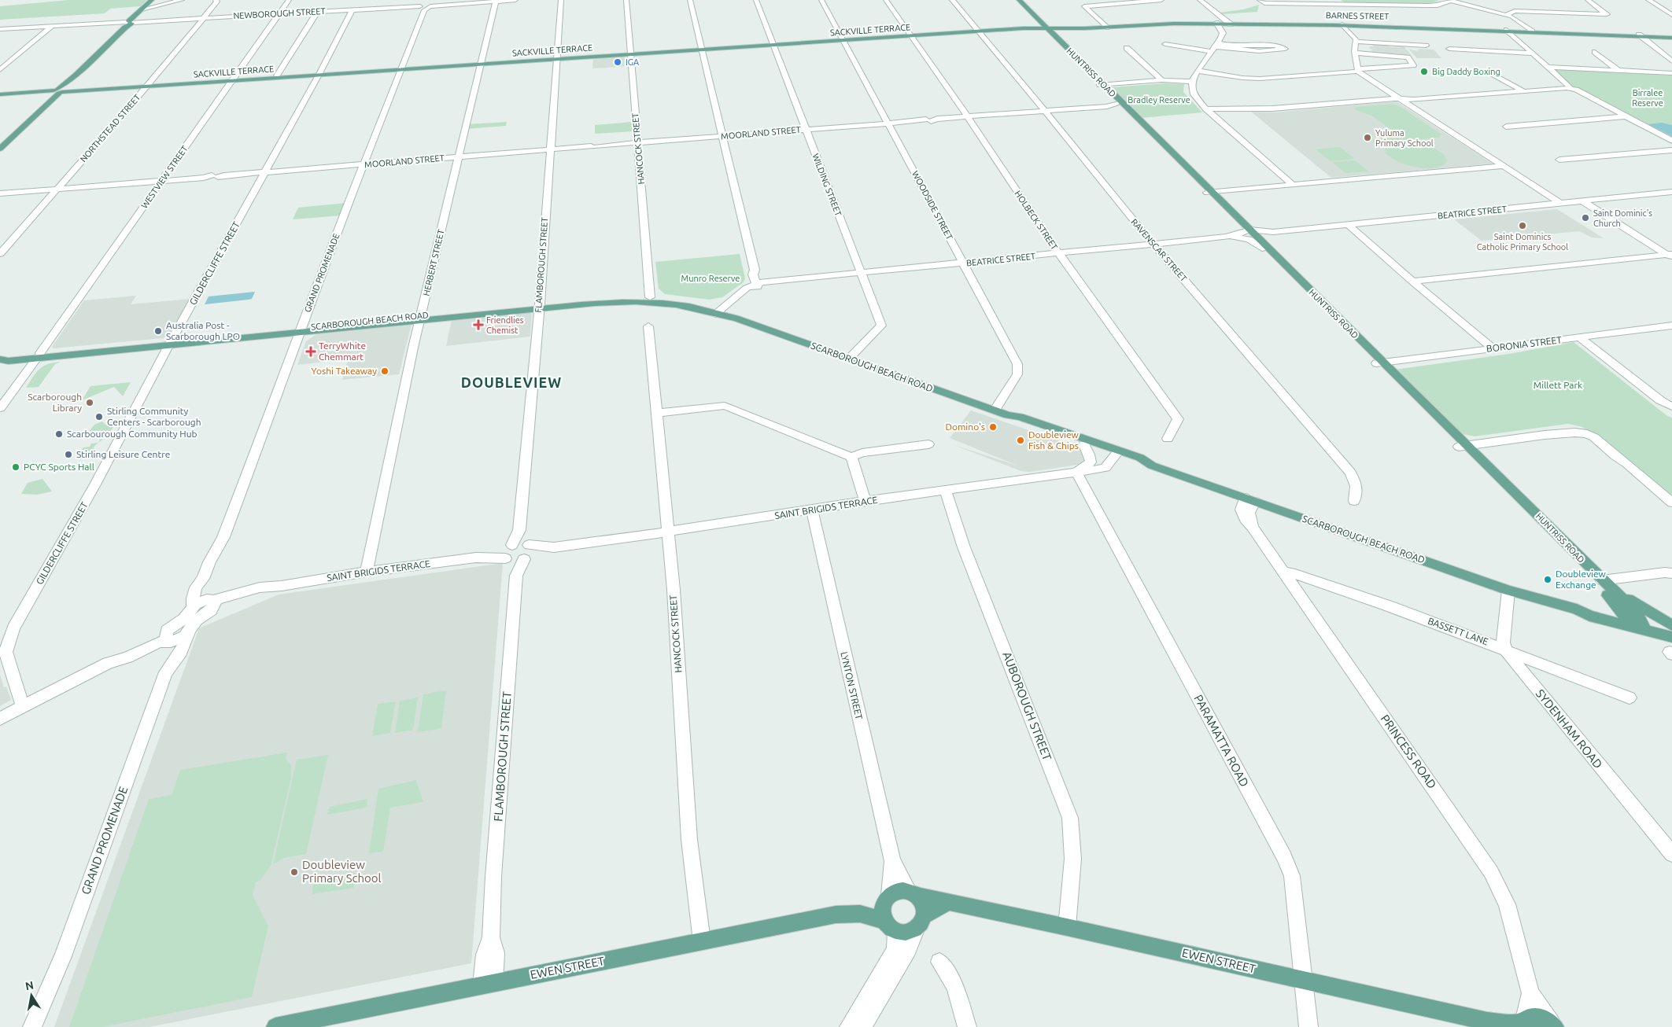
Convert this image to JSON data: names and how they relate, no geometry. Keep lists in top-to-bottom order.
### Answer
{
  "streets": {
    "main road": [
      "BARNES STREET",
      "SACKVILLE TERRACE",
      "HUNTRISS ROAD",
      "SCARBOROUGH BEACH ROAD",
      "EWEN STREET"
    ],
    "street": [
      "NEWBOROUGH STREET",
      "NORTHSTEAD STREET",
      "MOORLAND STREET",
      "HANCOCK STREET",
      "WESTVIEW STREET",
      "WILDING STREET",
      "WOODSIDE STREET",
      "BEATRICE STREET",
      "HOLBECK STREET",
      "RAVENSCAR STREET",
      "HERBERT STREET",
      "GILDERCLIFFE STREET",
      "FLAMBOROUGH STREET",
      "GRAND PROMENADE",
      "BORONIA STREET",
      "SAINT BRIGIDS TERRACE",
      "BASSETT LANE",
      "LYNTON STREET",
      "AUBOROUGH STREET",
      "SYDENHAM ROAD",
      "PARAMATTA ROAD",
      "PRINCESS ROAD"
    ]
  },
  "crossings": [
    ["NEWBOROUGH STREET", "NORTHSTEAD STREET"],
    ["NEWBOROUGH STREET", "WESTVIEW STREET"],
    ["NEWBOROUGH STREET", "HERBERT STREET"],
    ["NEWBOROUGH STREET", "GILDERCLIFFE STREET"],
    ["NEWBOROUGH STREET", "GRAND PROMENADE"],
    ["BARNES STREET", "SACKVILLE TERRACE"],
    ["BARNES STREET", "HUNTRISS ROAD"],
    ["SACKVILLE TERRACE", "HUNTRISS ROAD"],
    ["SACKVILLE TERRACE", "NORTHSTEAD STREET"],
    ["SACKVILLE TERRACE", "HANCOCK STREET"],
    ["SACKVILLE TERRACE", "WESTVIEW STREET"],
    ["SACKVILLE TERRACE", "WILDING STREET"],
    ["SACKVILLE TERRACE", "WOODSIDE STREET"],
    ["SACKVILLE TERRACE", "HOLBECK STREET"],
    ["SACKVILLE TERRACE", "RAVENSCAR STREET"],
    ["SACKVILLE TERRACE", "HERBERT STREET"],
    ["SACKVILLE TERRACE", "GILDERCLIFFE STREET"],
    ["SACKVILLE TERRACE", "FLAMBOROUGH STREET"],
    ["SACKVILLE TERRACE", "GRAND PROMENADE"],
    ["HUNTRISS ROAD", "MOORLAND STREET"],
    ["HUNTRISS ROAD", "BEATRICE STREET"],
    ["HUNTRISS ROAD", "SCARBOROUGH BEACH ROAD"],
    ["HUNTRISS ROAD", "BORONIA STREET"],
    ["NORTHSTEAD STREET", "MOORLAND STREET"],
    ["MOORLAND STREET", "HANCOCK STREET"],
    ["MOORLAND STREET", "WESTVIEW STREET"],
    ["MOORLAND STREET", "WILDING STREET"],
    ["MOORLAND STREET", "WOODSIDE STREET"],
    ["MOORLAND STREET", "HOLBECK STREET"],
    ["MOORLAND STREET", "RAVENSCAR STREET"],
    ["MOORLAND STREET", "HERBERT STREET"],
    ["MOORLAND STREET", "GILDERCLIFFE STREET"],
    ["MOORLAND STREET", "FLAMBOROUGH STREET"],
    ["MOORLAND STREET", "GRAND PROMENADE"],
    ["HANCOCK STREET", "SCARBOROUGH BEACH ROAD"],
    ["HANCOCK STREET", "SAINT BRIGIDS TERRACE"],
    ["HANCOCK STREET", "EWEN STREET"],
    ["WESTVIEW STREET", "SCARBOROUGH BEACH ROAD"],
    ["WILDING STREET", "BEATRICE STREET"],
    ["WILDING STREET", "SCARBOROUGH BEACH ROAD"],
    ["WOODSIDE STREET", "BEATRICE STREET"],
    ["WOODSIDE STREET", "SCARBOROUGH BEACH ROAD"],
    ["BEATRICE STREET", "HOLBECK STREET"],
    ["BEATRICE STREET", "RAVENSCAR STREET"],
    ["BEATRICE STREET", "SCARBOROUGH BEACH ROAD"],
    ["HERBERT STREET", "SCARBOROUGH BEACH ROAD"],
    ["HERBERT STREET", "SAINT BRIGIDS TERRACE"],
    ["GILDERCLIFFE STREET", "SCARBOROUGH BEACH ROAD"],
    ["FLAMBOROUGH STREET", "SCARBOROUGH BEACH ROAD"],
    ["FLAMBOROUGH STREET", "SAINT BRIGIDS TERRACE"],
    ["FLAMBOROUGH STREET", "EWEN STREET"],
    ["GRAND PROMENADE", "SCARBOROUGH BEACH ROAD"],
    ["GRAND PROMENADE", "SAINT BRIGIDS TERRACE"],
    ["SCARBOROUGH BEACH ROAD", "SAINT BRIGIDS TERRACE"],
    ["SCARBOROUGH BEACH ROAD", "PRINCESS ROAD"],
    ["SAINT BRIGIDS TERRACE", "LYNTON STREET"],
    ["SAINT BRIGIDS TERRACE", "AUBOROUGH STREET"],
    ["SAINT BRIGIDS TERRACE", "PARAMATTA ROAD"],
    ["BASSETT LANE", "SYDENHAM ROAD"],
    ["BASSETT LANE", "PRINCESS ROAD"],
    ["LYNTON STREET", "EWEN STREET"],
    ["AUBOROUGH STREET", "EWEN STREET"],
    ["PARAMATTA ROAD", "EWEN STREET"],
    ["PRINCESS ROAD", "EWEN STREET"]
  ],
  "districts": ["DOUBLEVIEW"],
  "parks": [
    "Birralee Reserve",
    "Bradley Reserve",
    "Munro Reserve",
    "Millett Park"
  ],
  "places": {
    "other": [
      "IGA",
      "Big Daddy Boxing",
      "Yuluma Primary School",
      "Saint Dominic's Church",
      "Saint Dominics Catholic Primary School",
      "Australia Post - Scarborough LPO",
      "Yoshi Takeaway",
      "Scarborough Library",
      "Stirling Community Centers - Scarborough",
      "Domino's",
      "Scarbourough Community Hub",
      "Doubleview Fish & Chips",
      "Stirling Leisure Centre",
      "PCYC Sports Hall",
      "Doubleview Exchange",
      "Doubleview Primary School"
    ],
    "health": ["Friendlies Chemist", "TerryWhite Chemmart"]
  },
  "north": "top"
}
